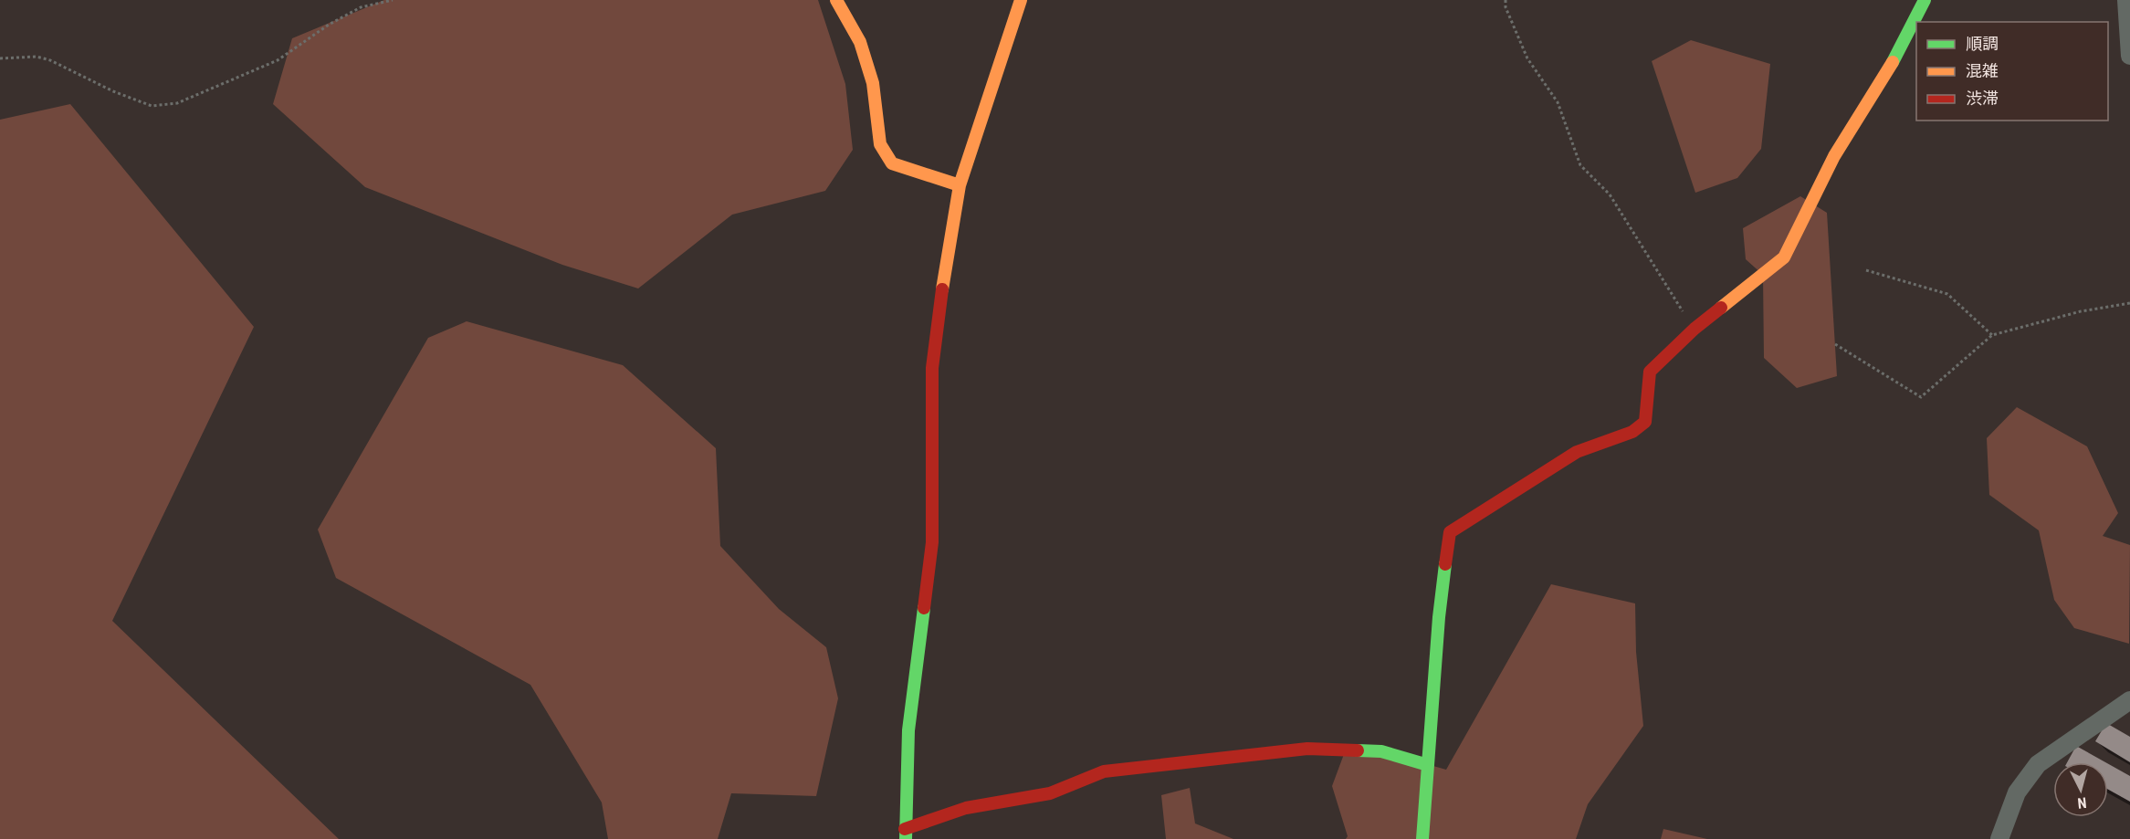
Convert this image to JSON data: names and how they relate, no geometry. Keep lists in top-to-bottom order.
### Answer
{
  "legend": ["順調", "混雑", "渋滞"],
  "north": "bottom"
}
